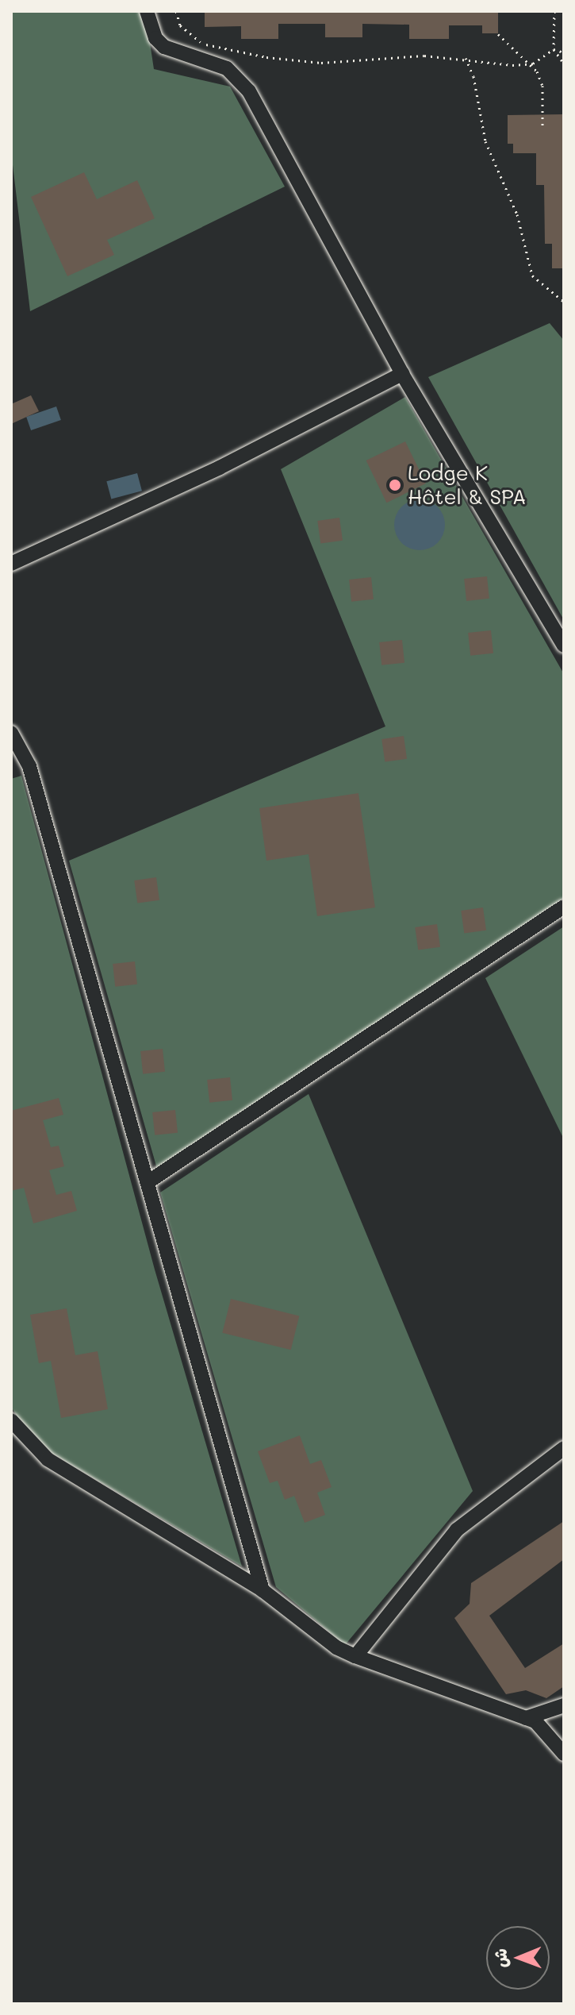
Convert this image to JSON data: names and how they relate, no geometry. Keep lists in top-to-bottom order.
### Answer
{
  "places": ["Lodge K Hôtel & SPA"],
  "north": "left"
}
